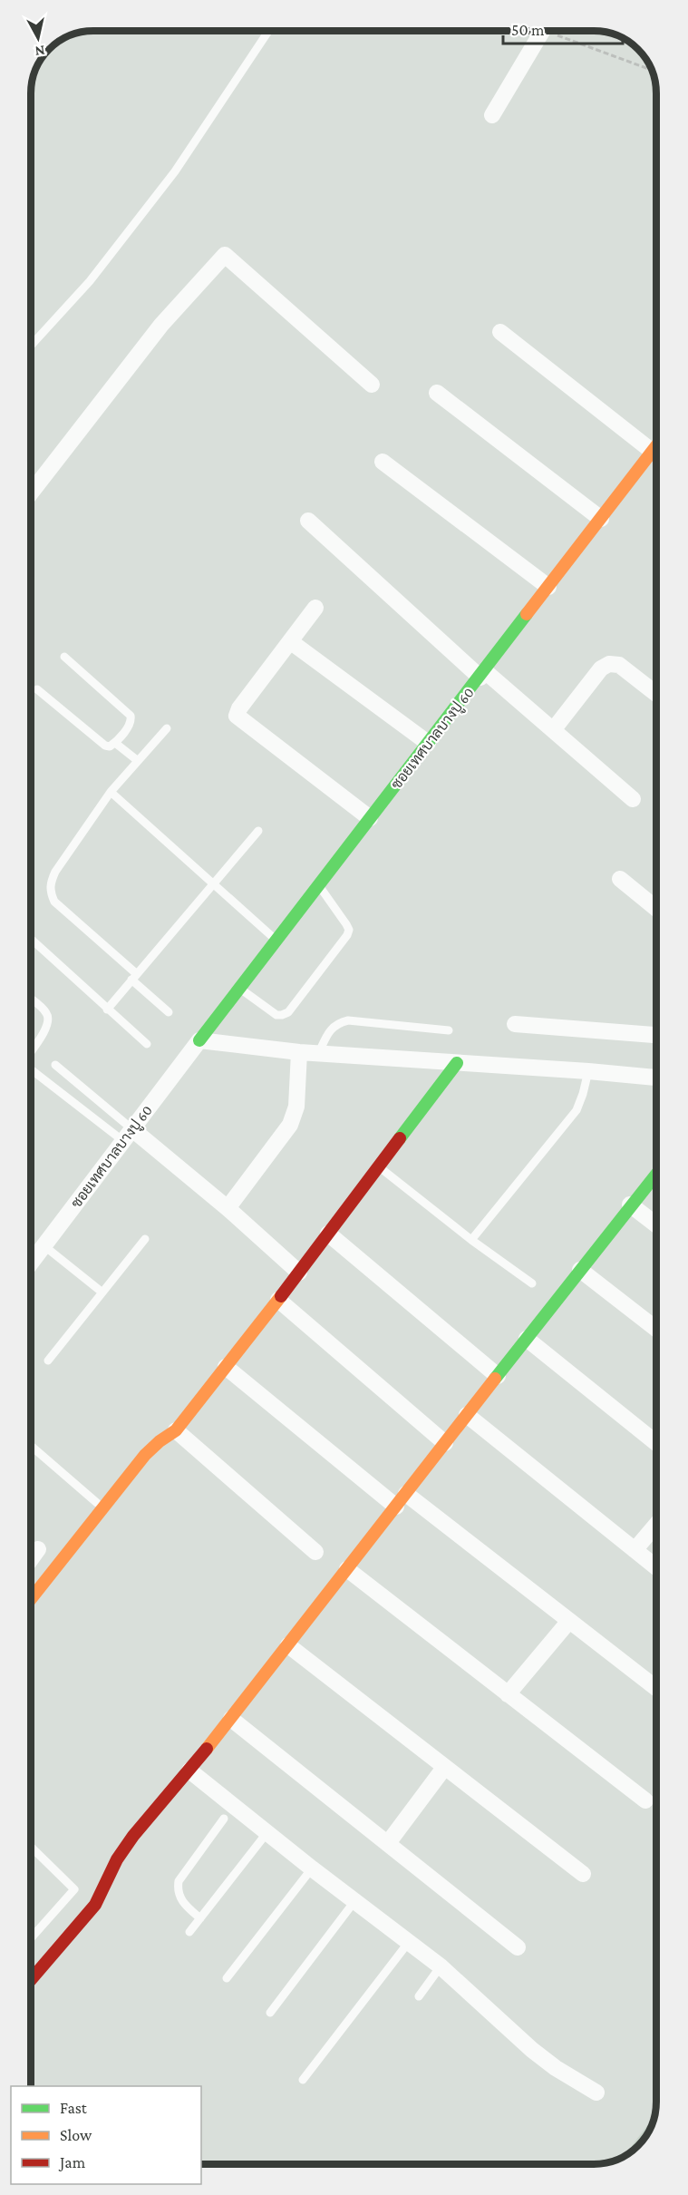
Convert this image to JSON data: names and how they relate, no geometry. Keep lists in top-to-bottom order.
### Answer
{
  "streets": {
    "street": ["ซอยเทศบาลบางปู 60"]
  },
  "legend": ["Fast", "Slow", "Jam"],
  "scale_bar": "50 m",
  "north": "bottom"
}
